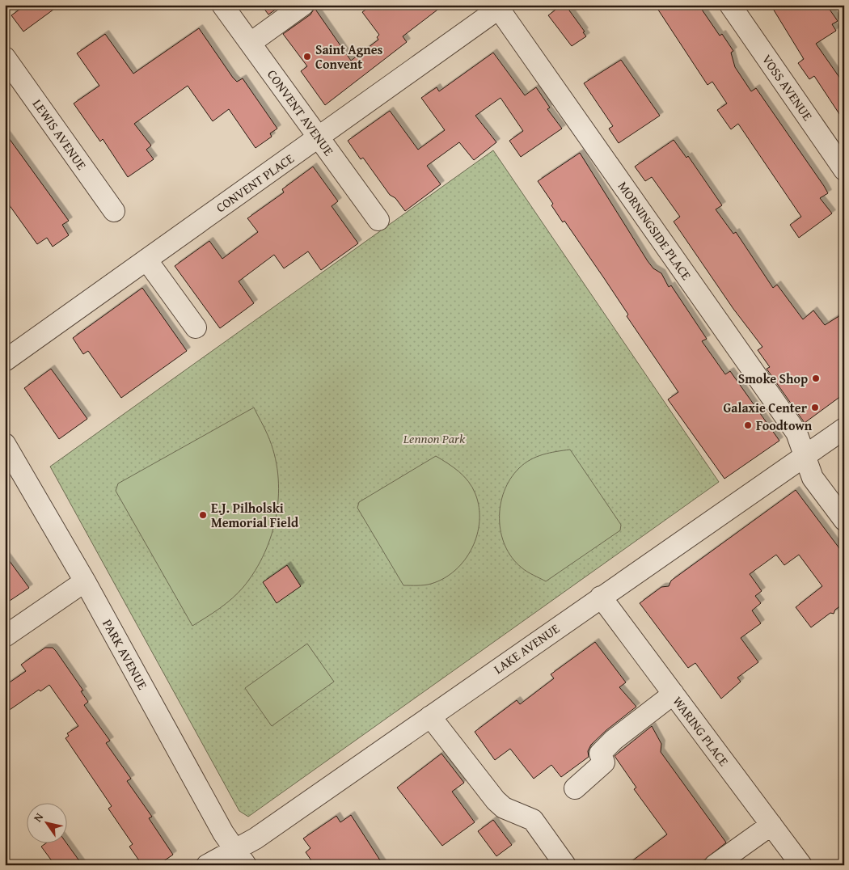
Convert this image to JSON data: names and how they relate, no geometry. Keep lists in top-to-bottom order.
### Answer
{
  "streets": {
    "street": [
      "VOSS AVENUE",
      "CONVENT AVENUE",
      "LEWIS AVENUE",
      "CONVENT PLACE",
      "MORNINGSIDE PLACE",
      "LAKE AVENUE",
      "PARK AVENUE",
      "WARING PLACE"
    ]
  },
  "crossings": [
    ["CONVENT AVENUE", "CONVENT PLACE"],
    ["CONVENT PLACE", "MORNINGSIDE PLACE"],
    ["MORNINGSIDE PLACE", "LAKE AVENUE"],
    ["LAKE AVENUE", "PARK AVENUE"],
    ["LAKE AVENUE", "WARING PLACE"]
  ],
  "parks": ["Lennon Park"],
  "places": [
    "Saint Agnes Convent",
    "Smoke Shop",
    "Galaxie Center",
    "Foodtown",
    "E.J. Pilholski Memorial Field"
  ],
  "north": "top left"
}
